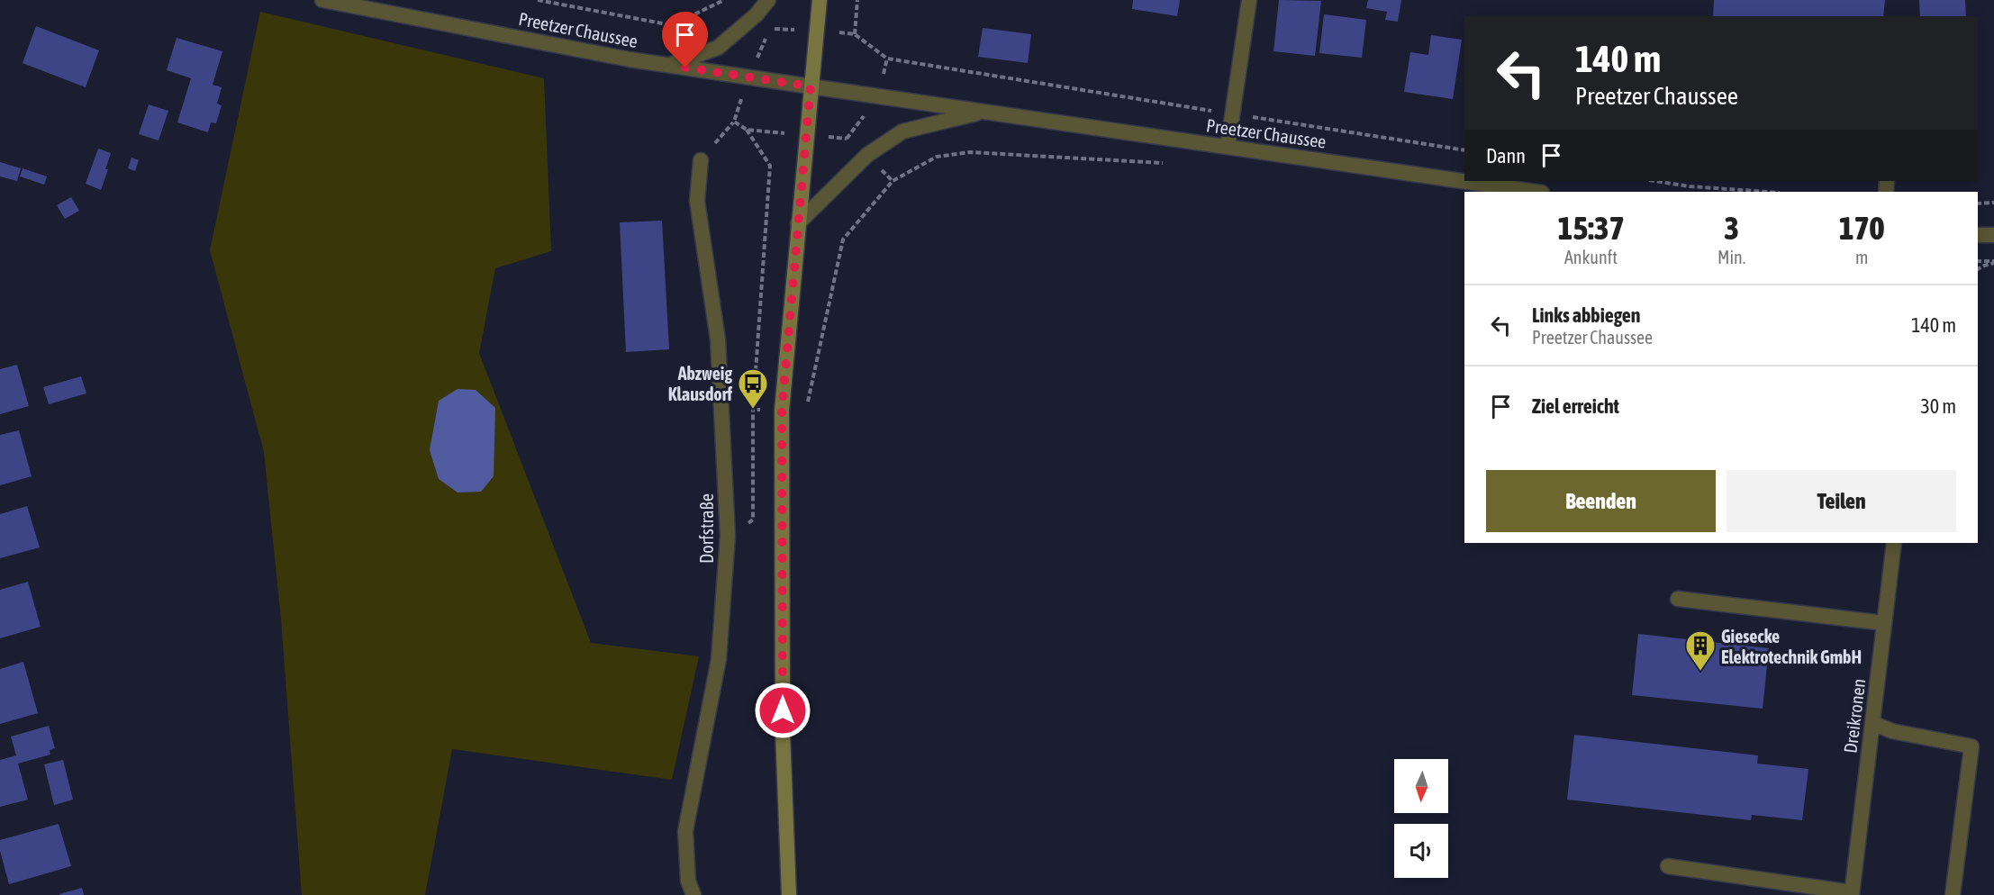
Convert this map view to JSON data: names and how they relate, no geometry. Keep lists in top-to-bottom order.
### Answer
{
  "streets": {
    "street": ["Preetzer Chaussee", "Dorfstraße", "Dreikronen"]
  },
  "places": {
    "bus stop": ["Abzweig Klausdorf"],
    "building": ["Giesecke Elektrotechnik GmbH"]
  },
  "north": "bottom",
  "page": {
    "turn": ["140 m", "Preetzer Chaussee"],
    "then": "Dann",
    "eta": [
      "15:37",
      "Ankunft",
      "3",
      "Min.",
      "170",
      "m"
    ],
    "list": [
      {
        "name": "Links abbiegen",
        "note": "Preetzer Chaussee",
        "value": "140 m"
      },
      {
        "name": "Ziel erreicht",
        "value": "30 m"
      }
    ],
    "buttons": ["Beenden", "Teilen"]
  }
}
